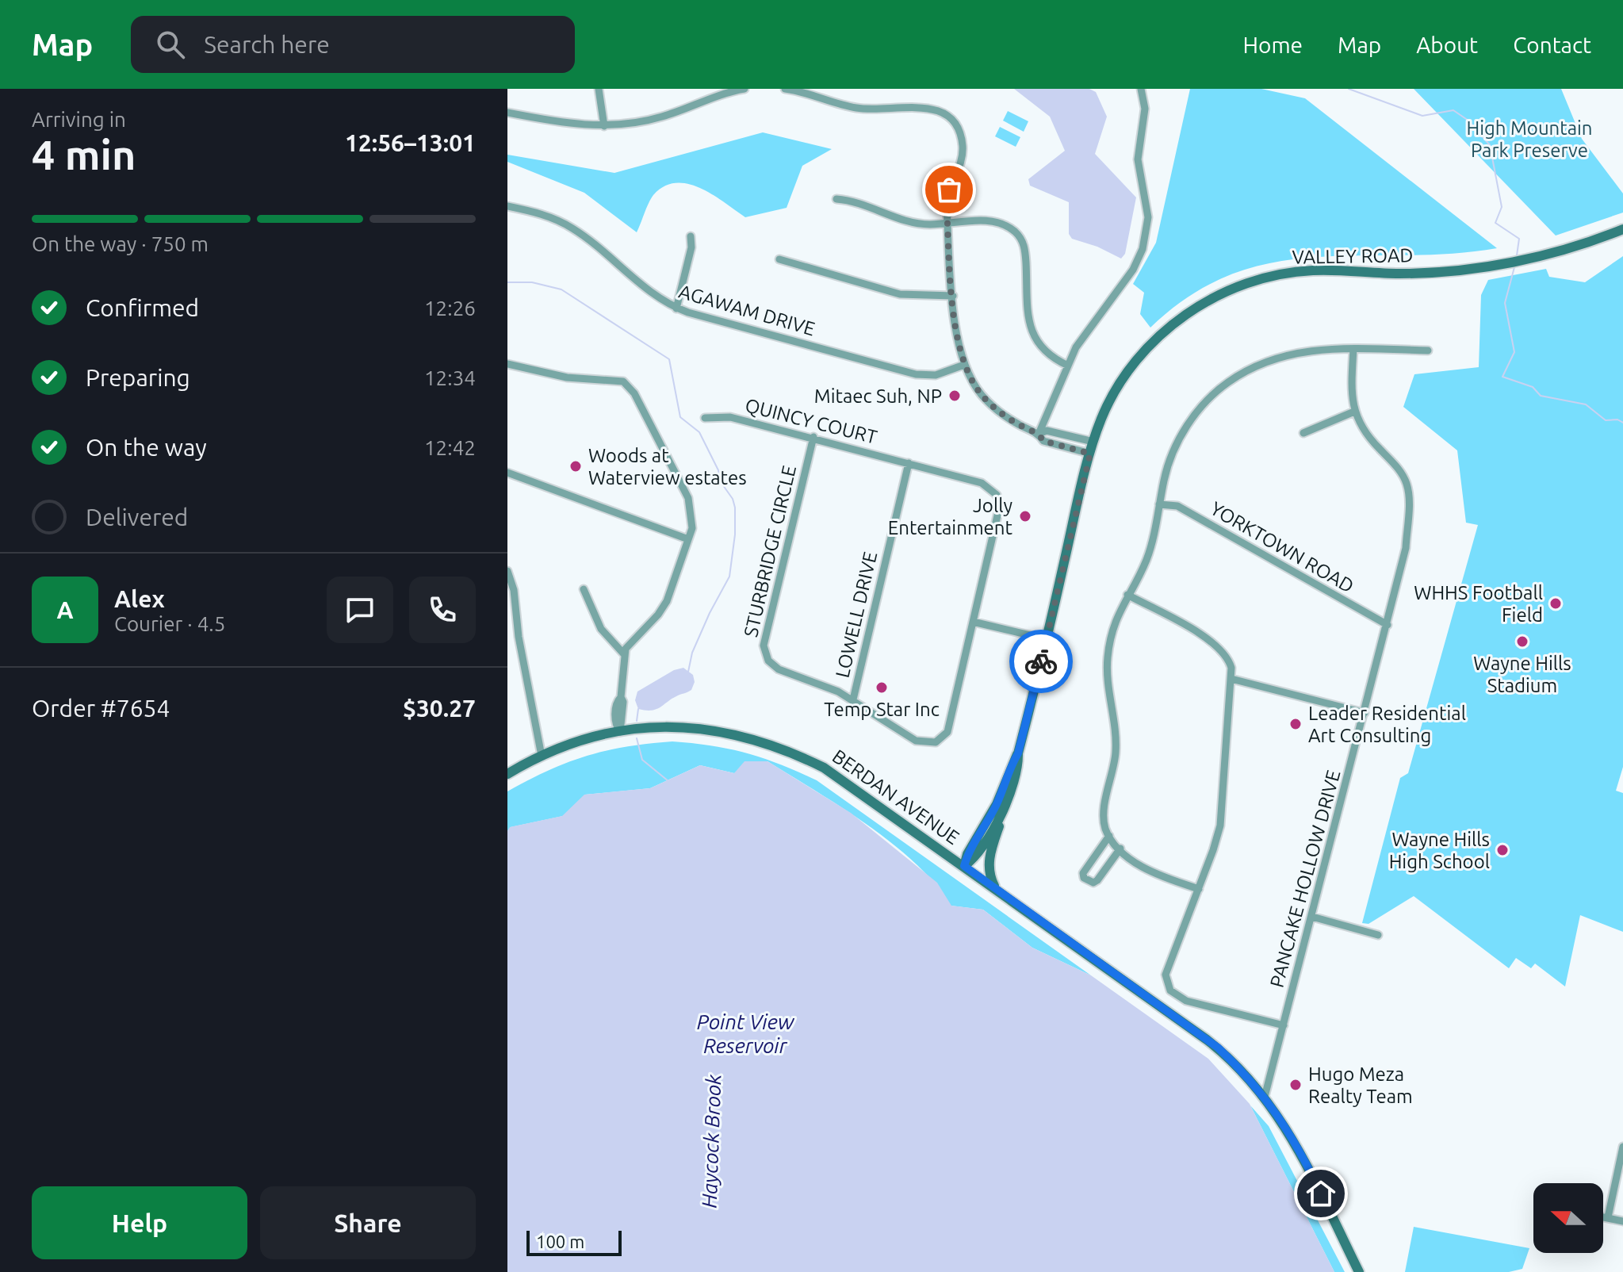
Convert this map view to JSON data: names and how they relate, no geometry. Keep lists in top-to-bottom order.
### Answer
{
  "streets": {
    "main road": ["VALLEY ROAD", "BERDAN AVENUE"],
    "street": [
      "AGAWAM DRIVE",
      "QUINCY COURT",
      "YORKTOWN ROAD",
      "STURBRIDGE CIRCLE",
      "LOWELL DRIVE",
      "PANCAKE HOLLOW DRIVE"
    ]
  },
  "crossings": [
    ["VALLEY ROAD", "BERDAN AVENUE"],
    ["QUINCY COURT", "STURBRIDGE CIRCLE"],
    ["QUINCY COURT", "LOWELL DRIVE"],
    ["YORKTOWN ROAD", "PANCAKE HOLLOW DRIVE"],
    ["STURBRIDGE CIRCLE", "LOWELL DRIVE"],
    ["BERDAN AVENUE", "PANCAKE HOLLOW DRIVE"]
  ],
  "water": ["Point View Reservoir", "Haycock Brook"],
  "parks": ["High Mountain Park Preserve"],
  "places": [
    "Mitaec Suh, NP",
    "Woods at Waterview estates",
    "Jolly Entertainment",
    "WHHS Football Field",
    "Wayne Hills Stadium",
    "Temp Star Inc",
    "Leader Residential Art Consulting",
    "Wayne Hills High School",
    "Hugo Meza Realty Team"
  ],
  "scale_bar": "100 m",
  "north": "left",
  "page": {
    "header": "Map",
    "search": "Search here",
    "nav": [
      "Home",
      "Map",
      "About",
      "Contact"
    ],
    "heading": ["4 min", "Arriving in", "12:56–13:01"],
    "panel": [
      "Alex",
      "Courier · 4.5",
      "Order #7654",
      "$30.27"
    ],
    "bar": "On the way · 750 m",
    "list": [
      ["Confirmed", "12:26"],
      ["Preparing", "12:34"],
      ["On the way", "12:42"],
      "Delivered"
    ],
    "round": "A",
    "buttons": ["Help", "Share"],
    "scale": "100 m"
  }
}
